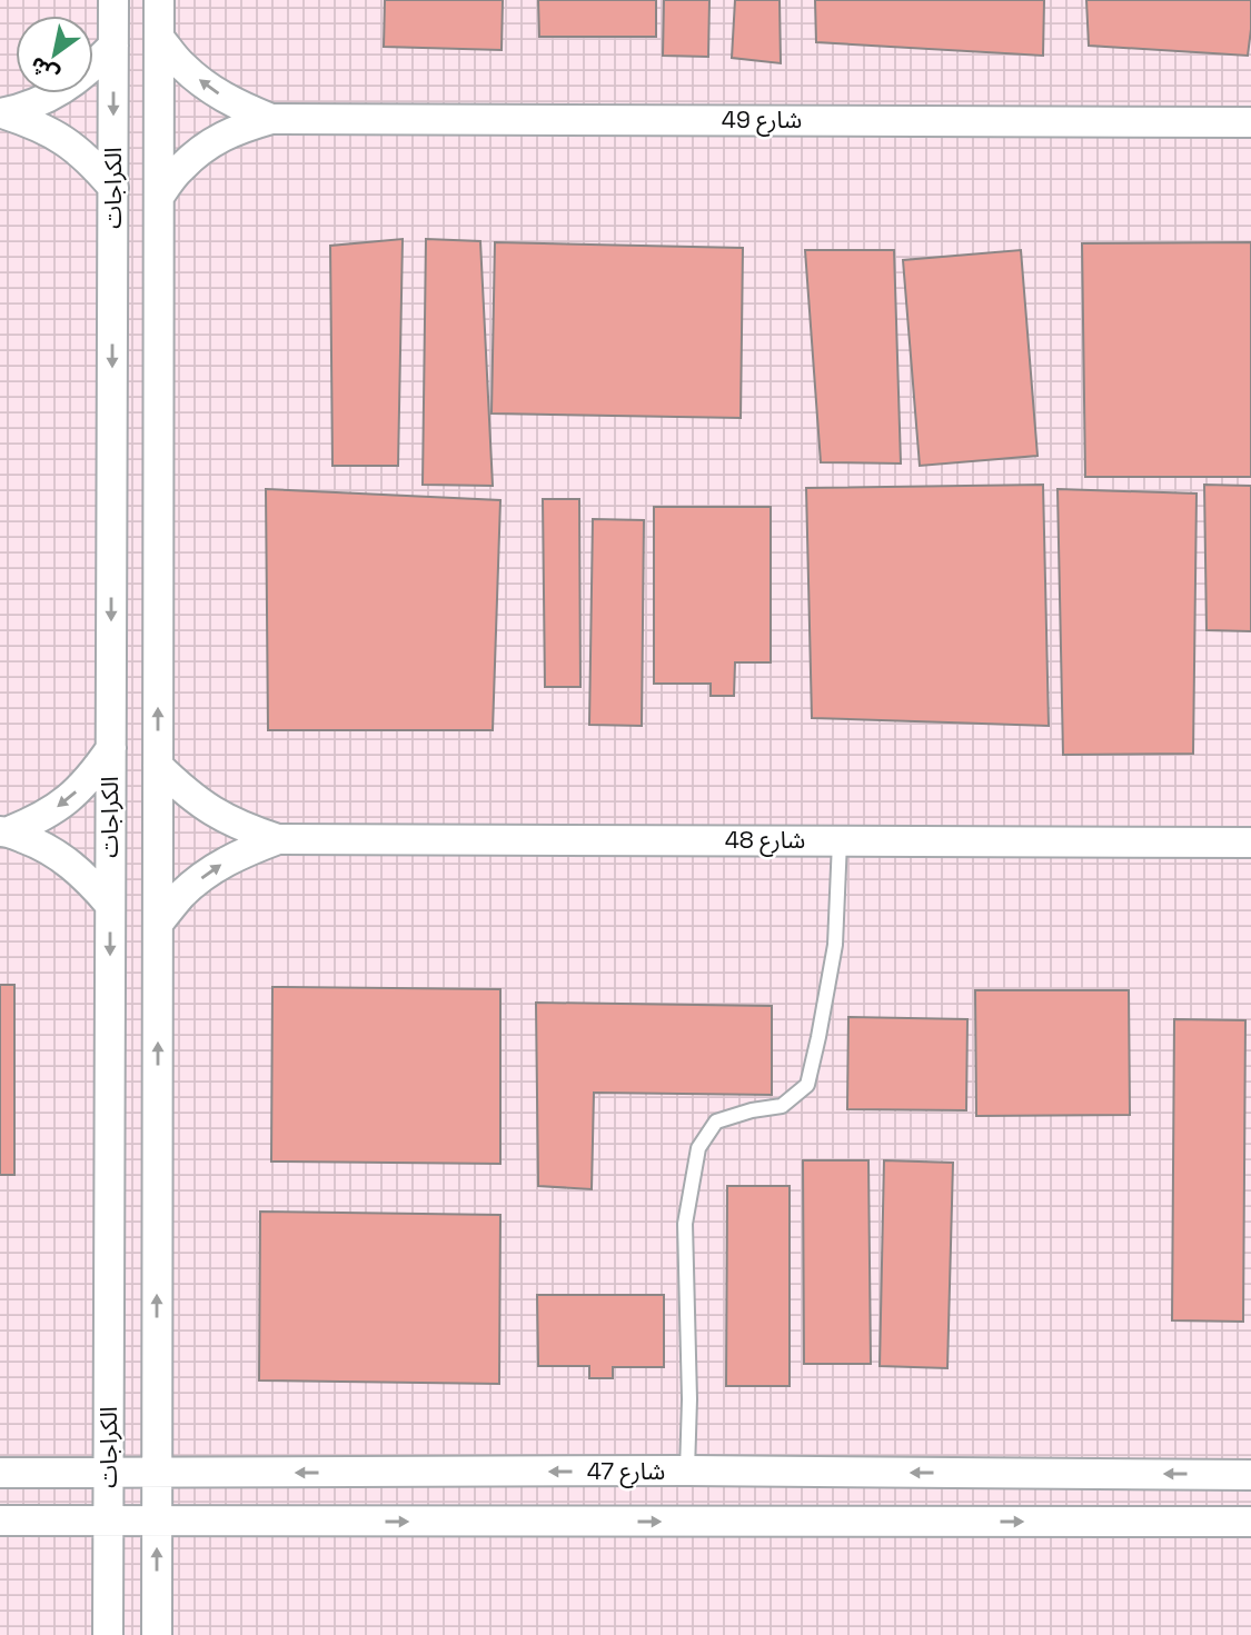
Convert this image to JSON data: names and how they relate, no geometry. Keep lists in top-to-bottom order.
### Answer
{
  "streets": {
    "street": [
      "شارع 49",
      "الكراجات",
      "شارع 48",
      "شارع 47"
    ]
  },
  "crossings": [
    ["شارع 49", "الكراجات"],
    ["الكراجات", "شارع 48"],
    ["الكراجات", "شارع 47"]
  ],
  "north": "bottom left"
}
